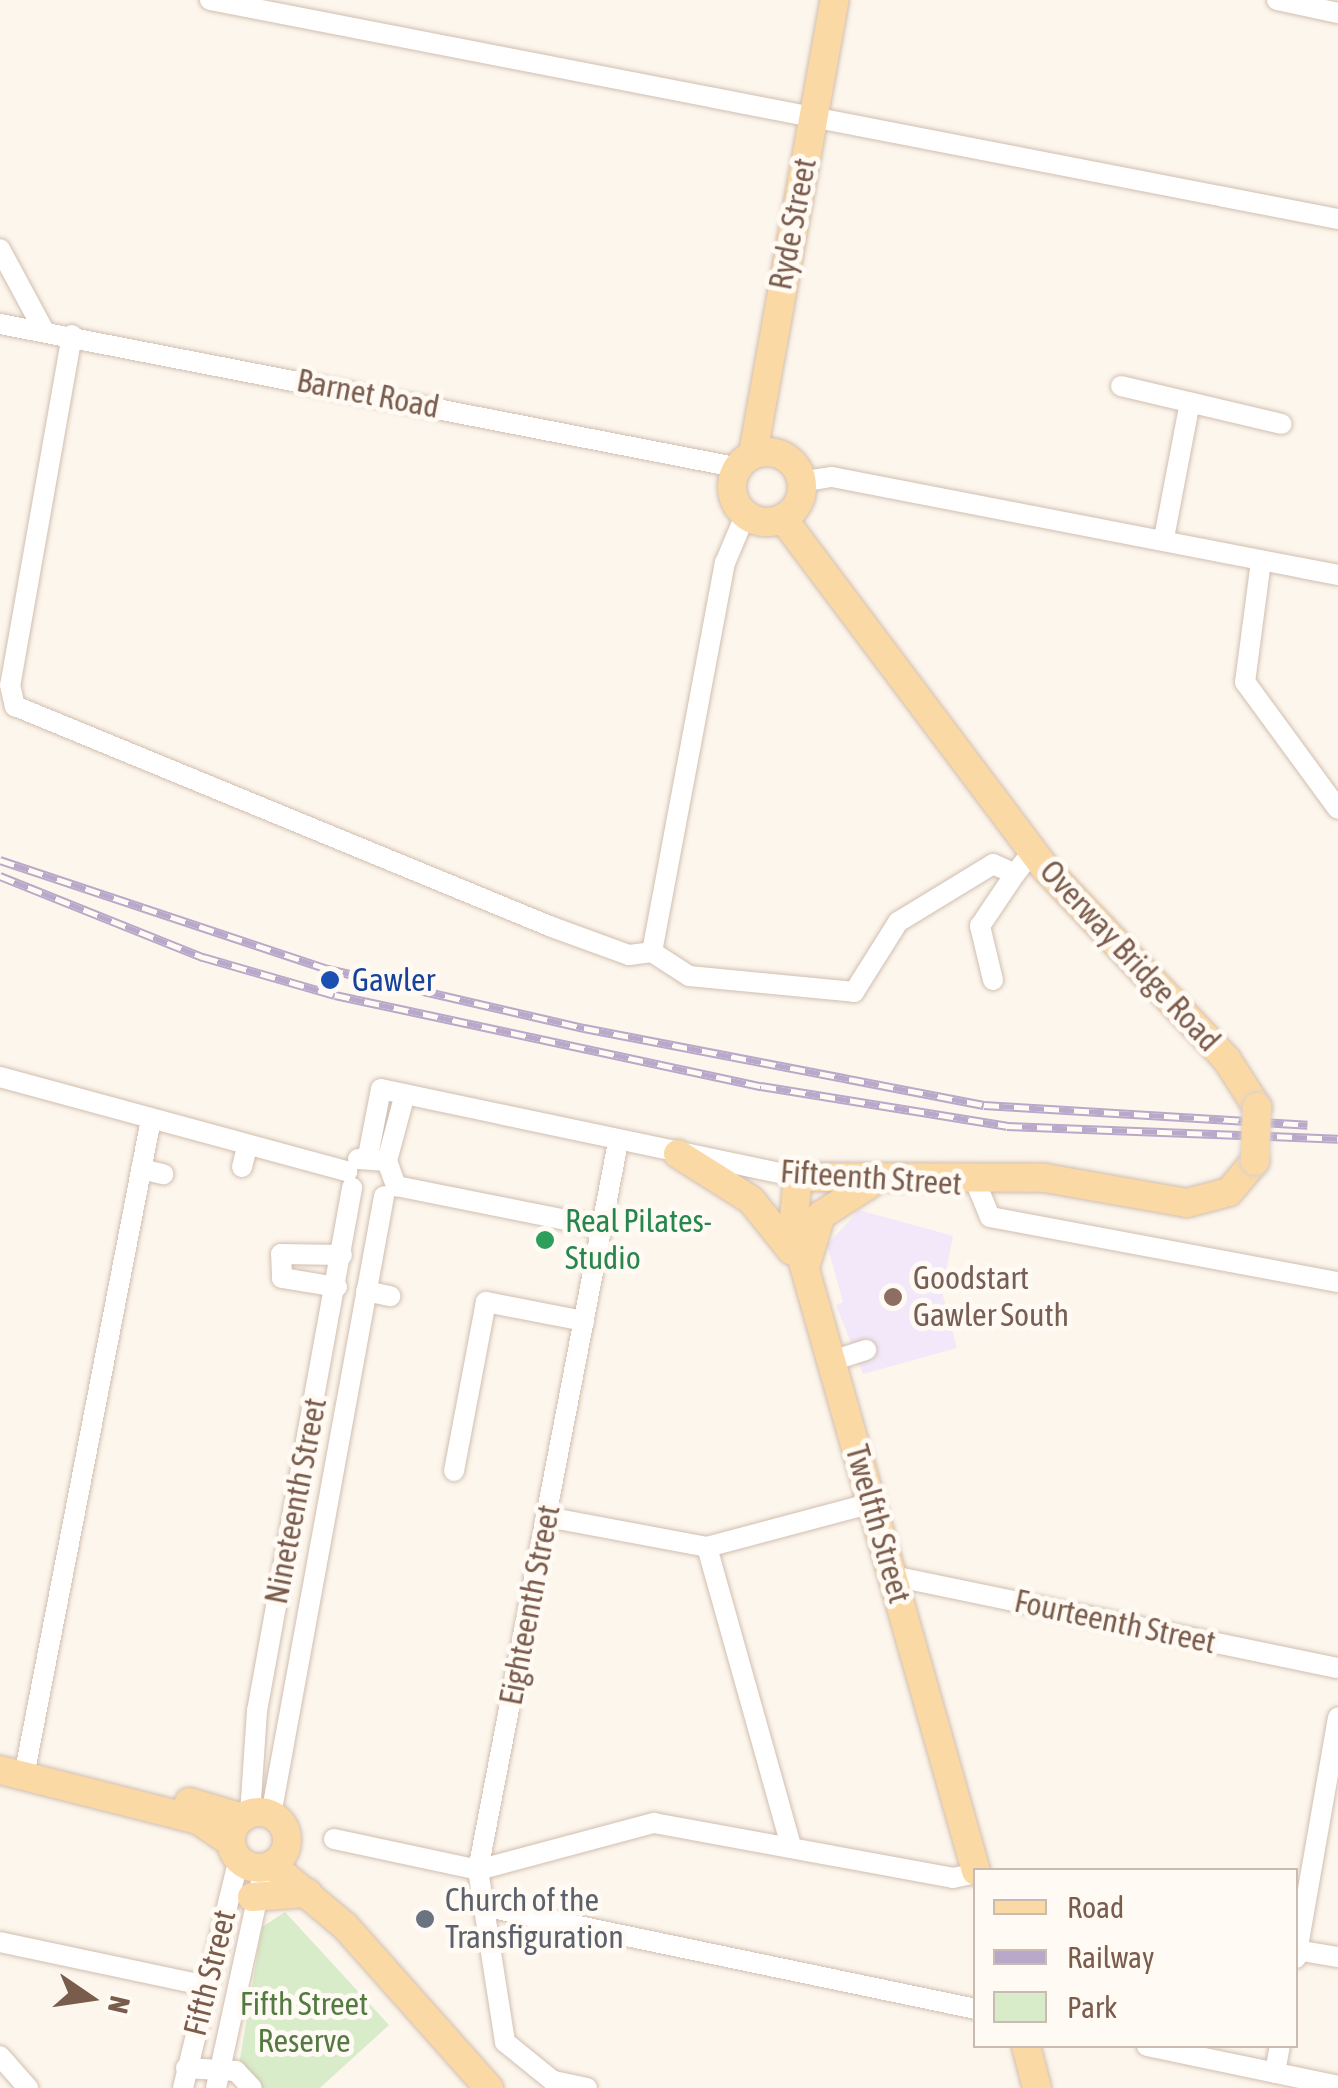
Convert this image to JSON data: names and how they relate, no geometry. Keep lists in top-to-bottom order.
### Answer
{
  "streets": {
    "main road": [
      "Ryde Street",
      "Overway Bridge Road",
      "Fifteenth Street",
      "Twelfth Street"
    ],
    "street": [
      "Barnet Road",
      "Nineteenth Street",
      "Eighteenth Street",
      "Fourteenth Street",
      "Fifth Street"
    ]
  },
  "crossings": [
    ["Ryde Street", "Barnet Road"],
    ["Overway Bridge Road", "Fifteenth Street"],
    ["Fifteenth Street", "Twelfth Street"],
    ["Fifteenth Street", "Eighteenth Street"],
    ["Nineteenth Street", "Fifth Street"],
    ["Twelfth Street", "Fourteenth Street"]
  ],
  "parks": ["Fifth Street Reserve"],
  "places": [
    "Gawler",
    "Real Pilates- Studio",
    "Goodstart Gawler South",
    "Church of the Transfiguration"
  ],
  "legend": ["Road", "Railway", "Park"],
  "north": "right"
}
